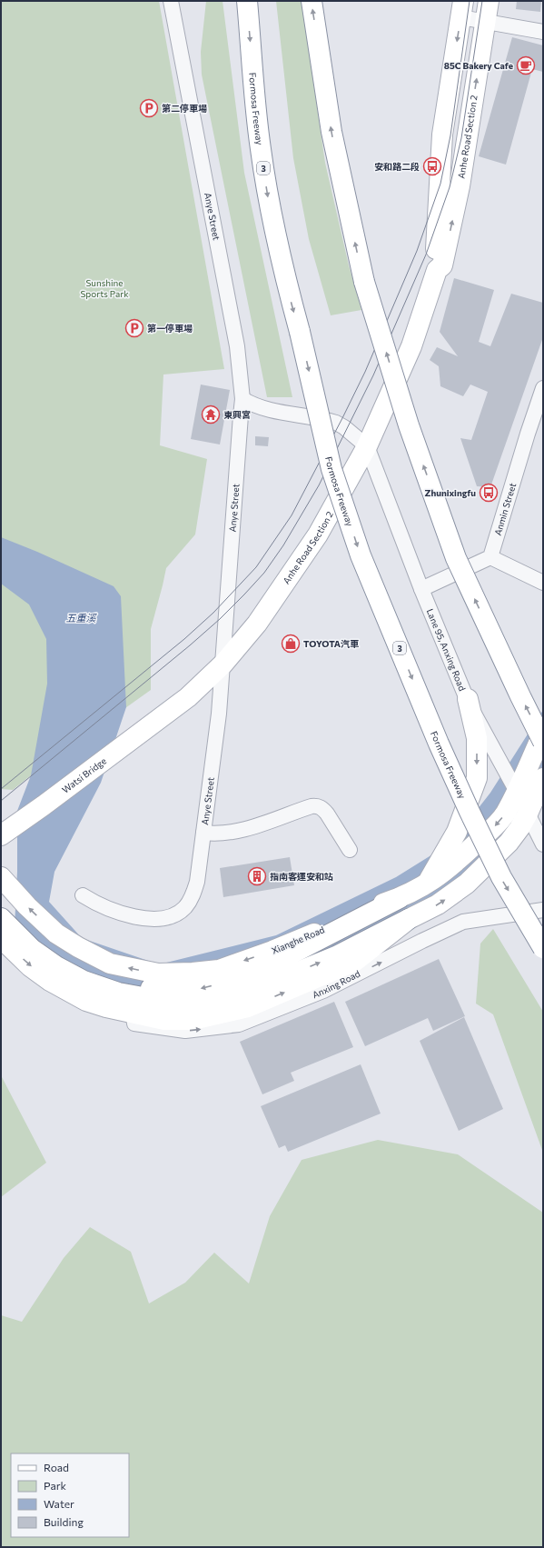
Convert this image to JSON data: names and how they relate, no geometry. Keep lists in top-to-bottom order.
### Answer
{
  "streets": {
    "main road": [
      "Formosa Freeway",
      "Anhe Road Section 2",
      "3",
      "Watsi Bridge",
      "Xianghe Road"
    ],
    "street": [
      "Anye Street",
      "Anmin Street",
      "Lane 95, Anxing Road",
      "Anxing Road"
    ]
  },
  "crossings": [
    ["Anhe Road Section 2", "Anye Street"],
    ["Anhe Road Section 2", "Lane 95, Anxing Road"],
    ["Anhe Road Section 2", "Watsi Bridge"],
    ["Lane 95, Anxing Road", "Xianghe Road"],
    ["Xianghe Road", "Anxing Road"]
  ],
  "one_way": ["Anxing Road"],
  "water": ["五重溪"],
  "parks": ["Sunshine Sports Park"],
  "places": {
    "cafe": ["85C Bakery Cafe"],
    "parking": ["第二停車場", "第一停車場"],
    "bus stop": ["安和路二段", "Zhunixingfu"],
    "temple": ["東興宮"],
    "shop": ["TOYOTA汽車"],
    "building": ["指南客運安和站"]
  },
  "legend": [
    "Road",
    "Park",
    "Water",
    "Building"
  ]
}
